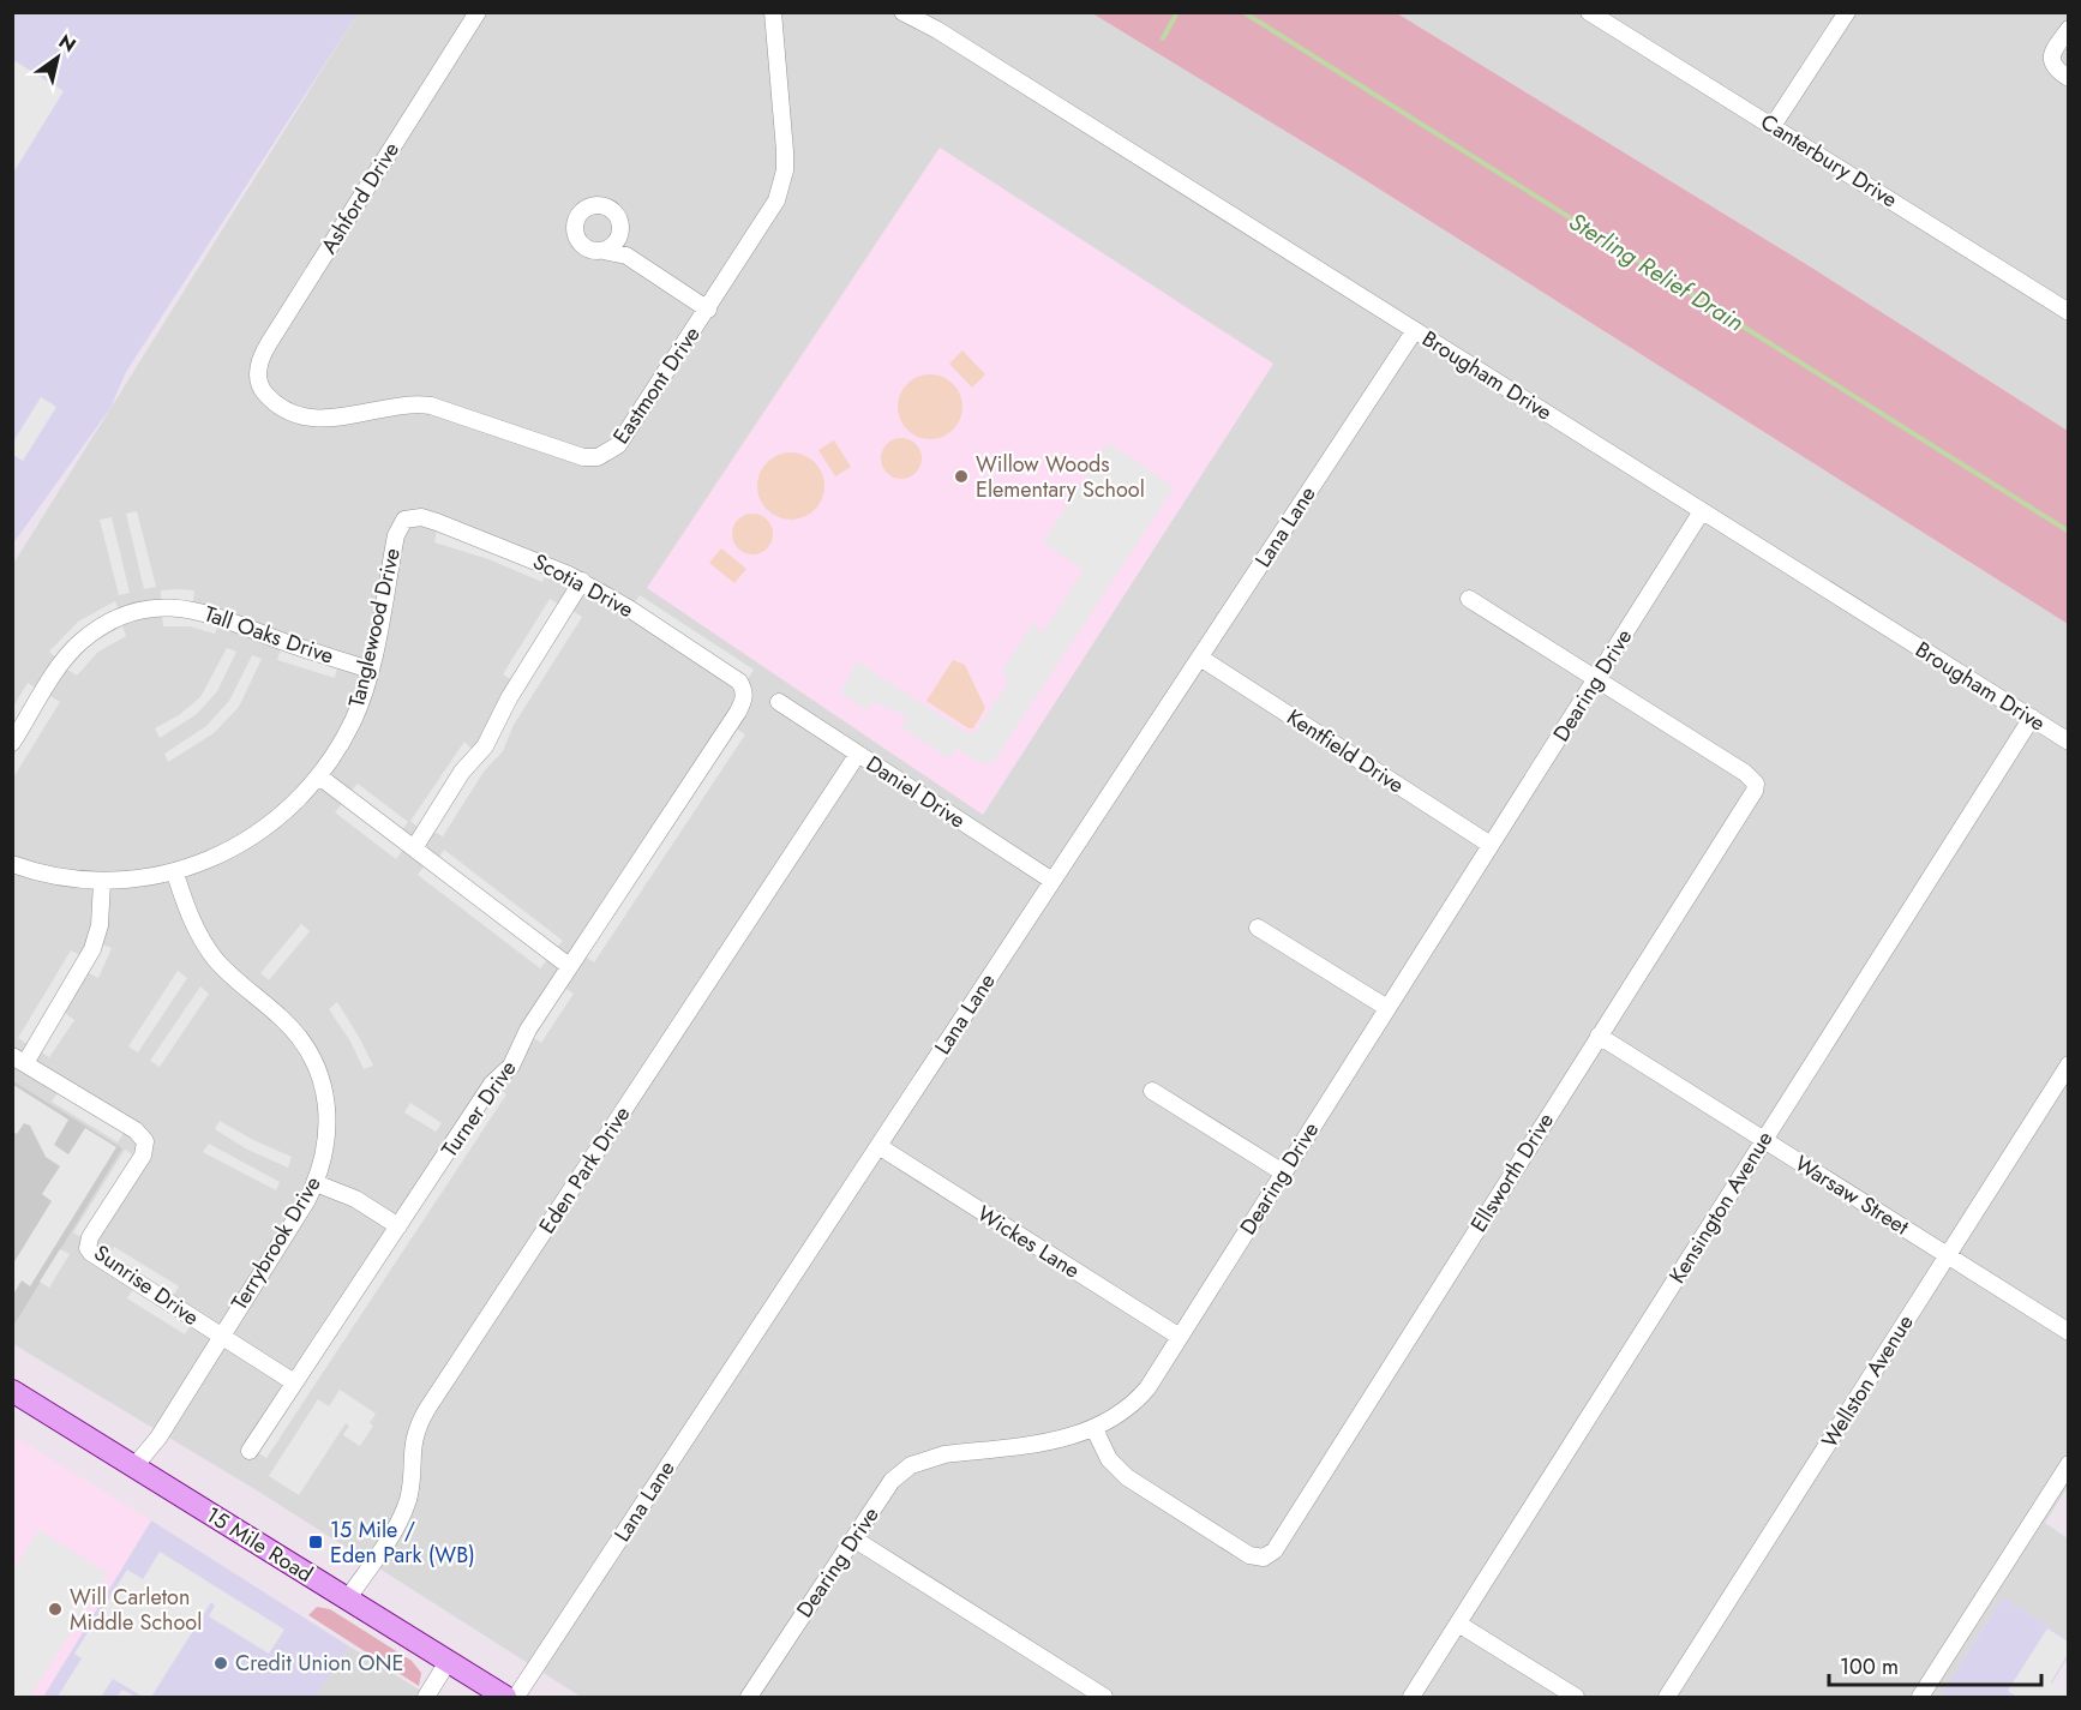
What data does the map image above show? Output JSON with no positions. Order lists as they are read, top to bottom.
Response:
{
  "streets": {
    "main road": ["15 Mile Road"],
    "street": [
      "Canterbury Drive",
      "Ashford Drive",
      "Brougham Drive",
      "Eastmont Drive",
      "Lana Lane",
      "Scotia Drive",
      "Tanglewood Drive",
      "Tall Oaks Drive",
      "Dearing Drive",
      "Kentfield Drive",
      "Daniel Drive",
      "Turner Drive",
      "Eden Park Drive",
      "Ellsworth Drive",
      "Warsaw Street",
      "Kensington Avenue",
      "Wickes Lane",
      "Terrybrook Drive",
      "Sunrise Drive",
      "Wellston Avenue"
    ]
  },
  "crossings": [
    ["Ashford Drive", "Eastmont Drive"],
    ["Brougham Drive", "Lana Lane"],
    ["Brougham Drive", "Dearing Drive"],
    ["Brougham Drive", "Kensington Avenue"],
    ["Lana Lane", "Kentfield Drive"],
    ["Lana Lane", "Daniel Drive"],
    ["Lana Lane", "Wickes Lane"],
    ["Scotia Drive", "Tanglewood Drive"],
    ["Scotia Drive", "Turner Drive"],
    ["Tanglewood Drive", "Tall Oaks Drive"],
    ["Tanglewood Drive", "Terrybrook Drive"],
    ["Dearing Drive", "Kentfield Drive"],
    ["Dearing Drive", "Ellsworth Drive"],
    ["Dearing Drive", "Wickes Lane"],
    ["Daniel Drive", "Eden Park Drive"],
    ["Turner Drive", "Sunrise Drive"],
    ["Eden Park Drive", "15 Mile Road"],
    ["Ellsworth Drive", "Warsaw Street"],
    ["Warsaw Street", "Kensington Avenue"],
    ["Warsaw Street", "Wellston Avenue"],
    ["Terrybrook Drive", "Sunrise Drive"],
    ["Terrybrook Drive", "15 Mile Road"]
  ],
  "water": ["Sterling Relief Drain"],
  "places": {
    "other": ["Willow Woods Elementary School", "Will Carleton Middle School", "Credit Union ONE"],
    "transit": ["15 Mile / Eden Park (WB)"]
  },
  "scale_bar": "100 m",
  "north": "top right"
}
